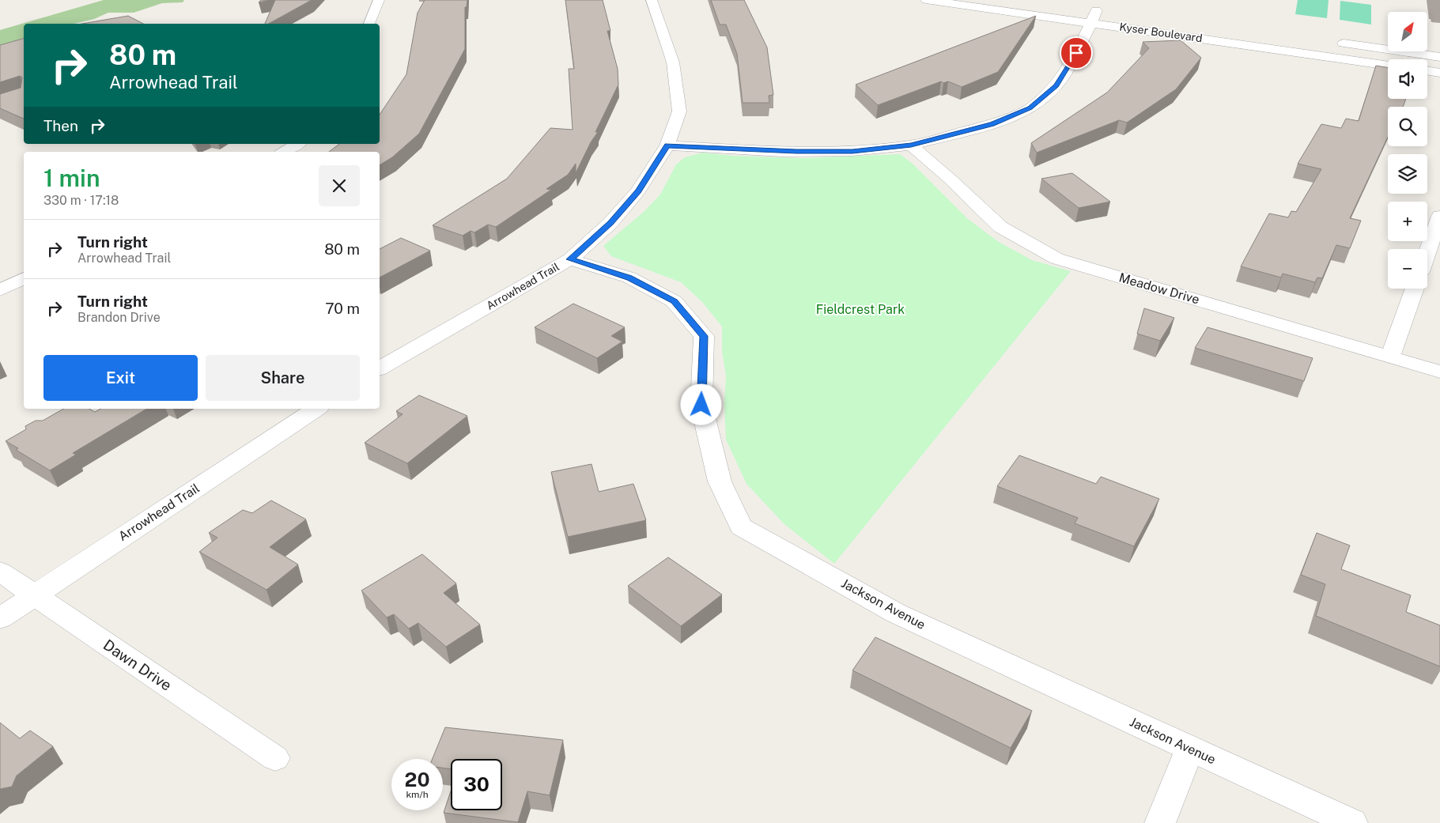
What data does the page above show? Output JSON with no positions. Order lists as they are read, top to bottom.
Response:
{
  "streets": {
    "street": [
      "Kyser Boulevard",
      "Arrowhead Trail",
      "Meadow Drive",
      "Jackson Avenue",
      "Dawn Drive"
    ]
  },
  "crossings": [
    ["Arrowhead Trail", "Jackson Avenue"],
    ["Arrowhead Trail", "Dawn Drive"]
  ],
  "parks": ["Fieldcrest Park"],
  "north": "top right",
  "page": {
    "map_buttons": ["+", "−"],
    "turn": ["80 m", "Arrowhead Trail"],
    "then": "Then",
    "heading": ["1 min", "330 m · 17:18"],
    "list": [
      {
        "name": "Turn right",
        "note": "Arrowhead Trail",
        "value": "80 m"
      },
      {
        "name": "Turn right",
        "note": "Brandon Drive",
        "value": "70 m"
      }
    ],
    "buttons": ["Exit", "Share"],
    "speed": "20 km/h",
    "limit": "30"
  }
}
